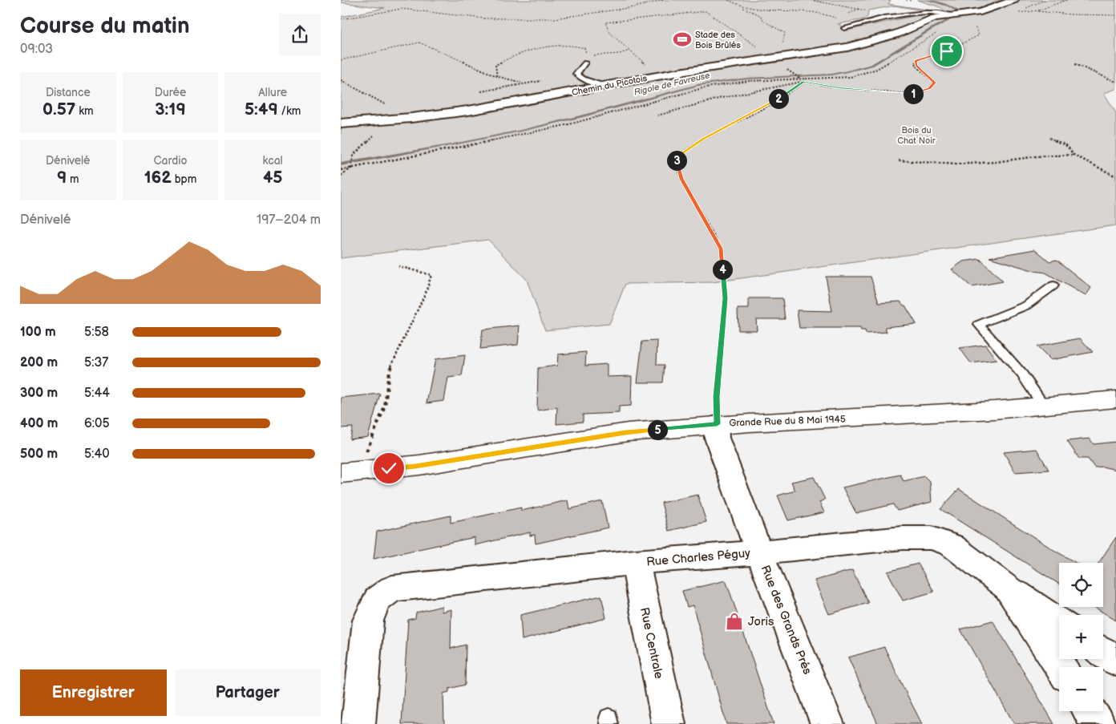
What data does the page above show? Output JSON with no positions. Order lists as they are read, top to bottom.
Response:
{
  "streets": {
    "main road": ["Grande Rue du 8 Mai 1945"],
    "street": [
      "Chemin du Picotois",
      "Rue Charles Péguy",
      "Rue des Grands Prés",
      "Rue Centrale"
    ]
  },
  "crossings": [
    ["Grande Rue du 8 Mai 1945", "Rue des Grands Prés"],
    ["Rue Charles Péguy", "Rue des Grands Prés"],
    ["Rue Charles Péguy", "Rue Centrale"]
  ],
  "water": ["Rigole de Favreuse"],
  "parks": ["Bois du Chat Noir"],
  "places": {
    "sports": ["Stade des Bois Brûlés"],
    "shop": ["Joris"]
  },
  "page": {
    "heading": ["Course du matin", "09:03"],
    "stats": [
      ["Distance", "0.57 km"],
      ["Durée", "3:19"],
      ["Allure", "5:49 /km"],
      ["Dénivelé", "9 m"],
      ["Cardio", "162 bpm"],
      ["kcal", "45"]
    ],
    "pins": [
      "1",
      "2",
      "3",
      "4",
      "5"
    ],
    "chart": ["Dénivelé", "197–204 m"],
    "list": [
      {
        "name": "100 m",
        "note": "5:58"
      },
      {
        "name": "200 m",
        "note": "5:37"
      },
      {
        "name": "300 m",
        "note": "5:44"
      },
      {
        "name": "400 m",
        "note": "6:05"
      },
      {
        "name": "500 m",
        "note": "5:40"
      }
    ],
    "map_buttons": ["+", "−"],
    "buttons": ["Enregistrer", "Partager"]
  }
}
